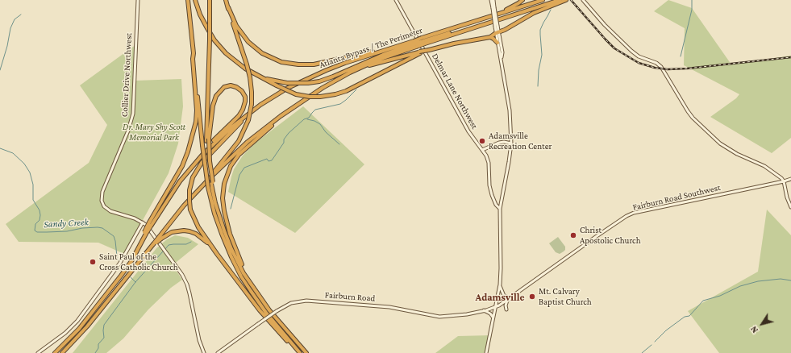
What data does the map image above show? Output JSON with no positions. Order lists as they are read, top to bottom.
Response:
{
  "streets": {
    "highway": ["Atlanta Bypass / The Perimeter"],
    "street": [
      "Collier Drive Northwest",
      "Delmar Lane Northwest",
      "Fairburn Road Southwest",
      "Fairburn Road"
    ]
  },
  "crossings": [
    ["Fairburn Road Southwest", "Fairburn Road"]
  ],
  "districts": ["Adamsville"],
  "water": ["Sandy Creek"],
  "parks": ["Dr. Mary Shy Scott Memorial Park"],
  "places": [
    "Adamsville Recreation Center",
    "Christ Apostolic Church",
    "Saint Paul of the Cross Catholic Church",
    "Mt. Calvary Baptist Church"
  ],
  "north": "bottom left"
}
